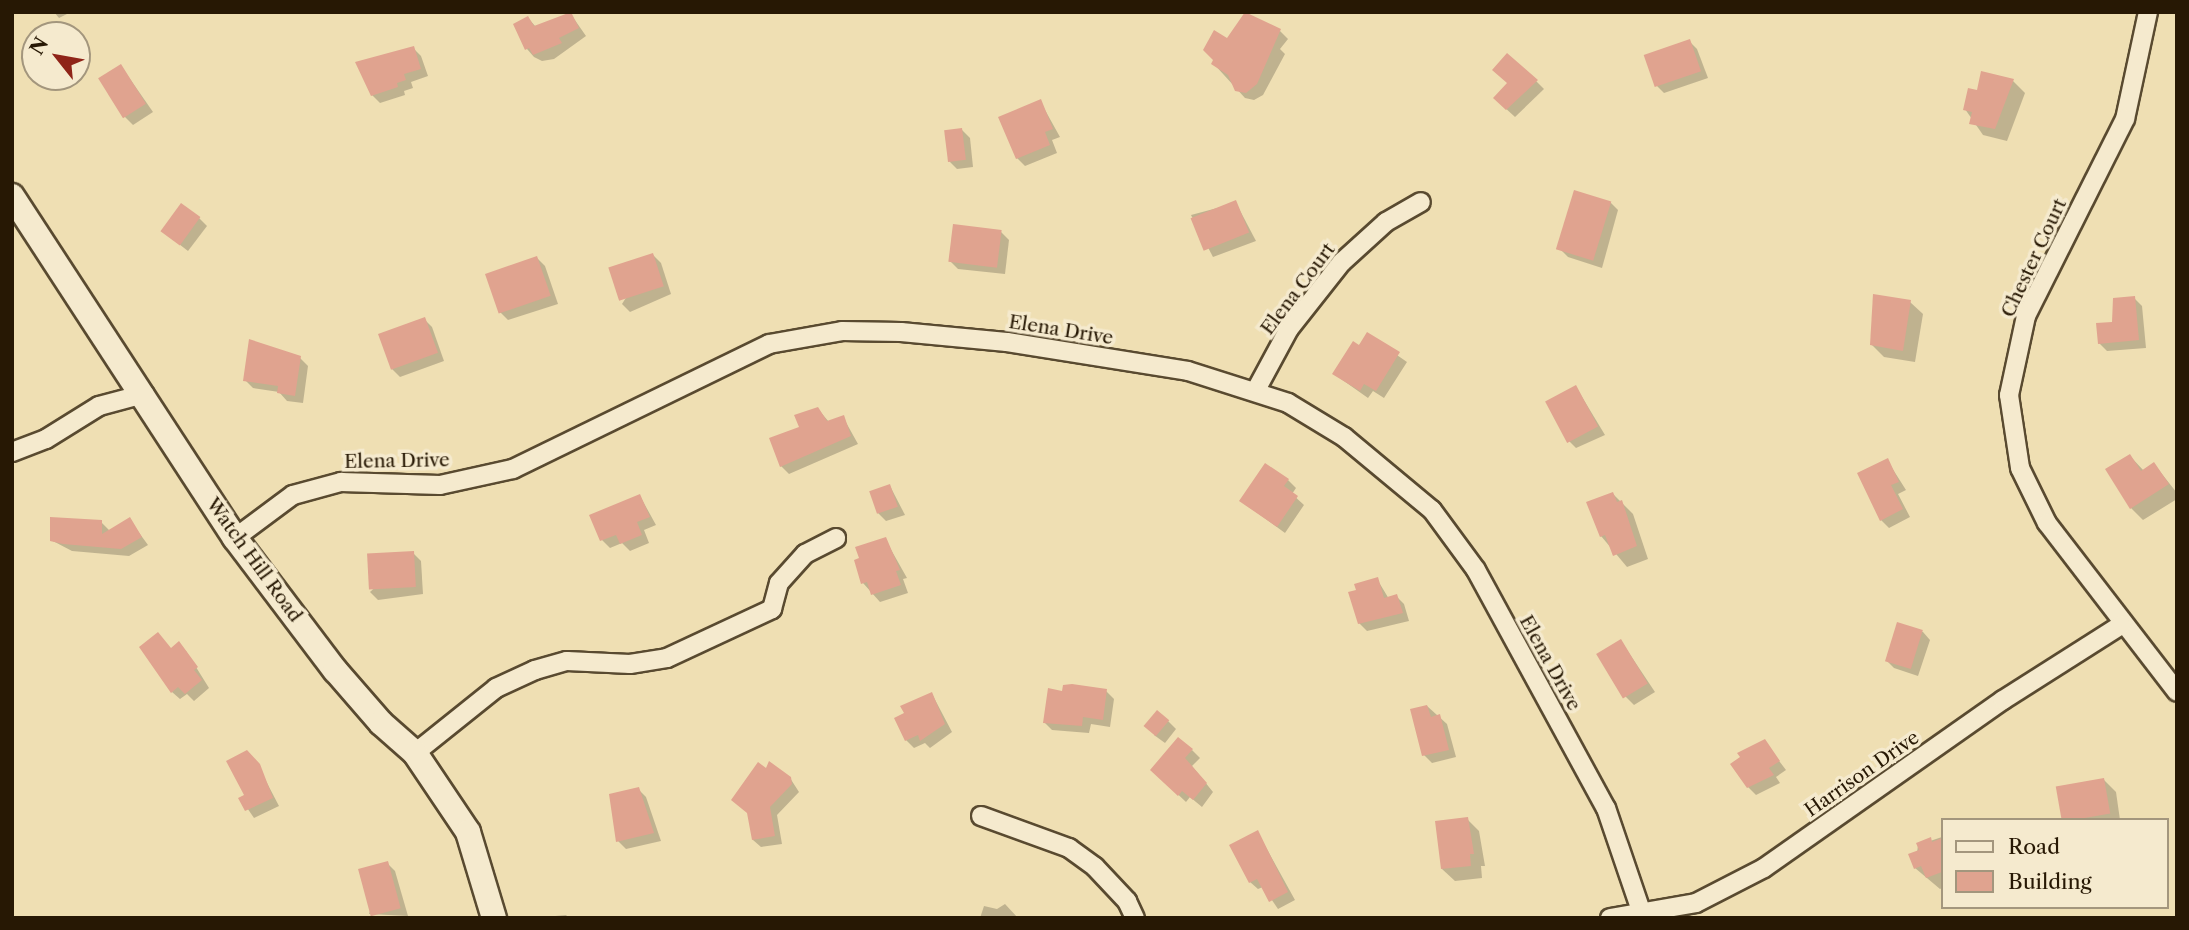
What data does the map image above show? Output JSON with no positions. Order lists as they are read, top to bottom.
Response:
{
  "streets": {
    "street": [
      "Chester Court",
      "Elena Court",
      "Elena Drive",
      "Watch Hill Road",
      "Harrison Drive"
    ]
  },
  "crossings": [
    ["Chester Court", "Harrison Drive"],
    ["Elena Court", "Elena Drive"],
    ["Elena Drive", "Watch Hill Road"],
    ["Elena Drive", "Harrison Drive"]
  ],
  "legend": ["Road", "Building"],
  "north": "top left"
}
